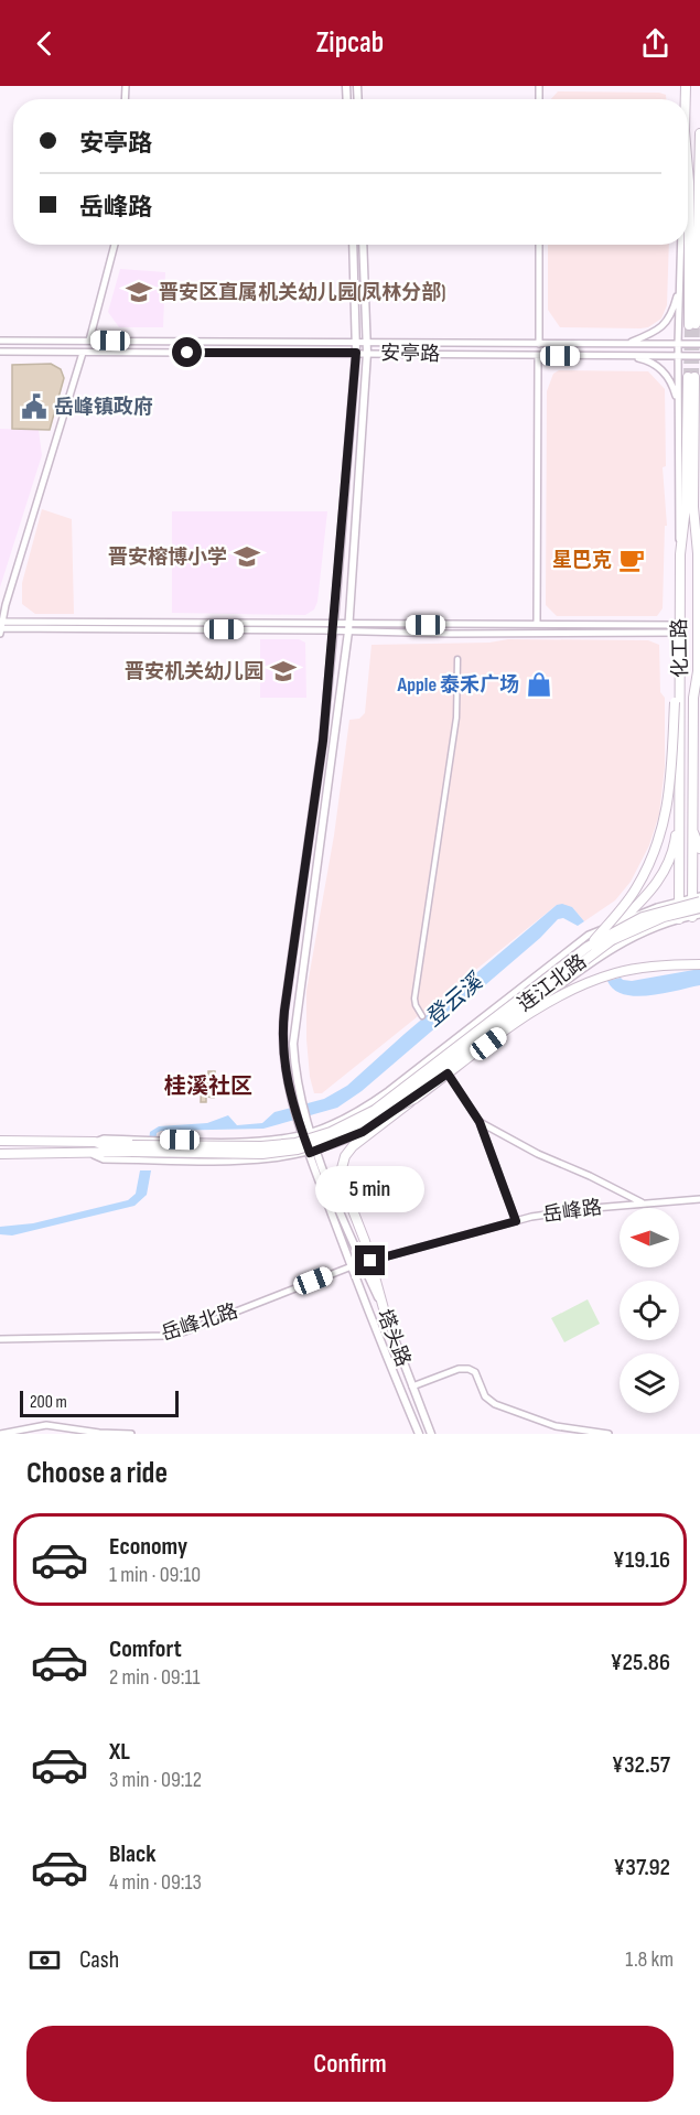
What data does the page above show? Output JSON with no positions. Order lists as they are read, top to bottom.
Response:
{
  "streets": {
    "highway": ["化工路", "连江北路"],
    "main road": [
      "安亭路",
      "岳峰路",
      "岳峰北路",
      "塔头路"
    ]
  },
  "crossings": [
    ["安亭路", "塔头路"],
    ["化工路", "连江北路"],
    ["岳峰北路", "塔头路"]
  ],
  "districts": ["桂溪社区"],
  "water": ["登云溪"],
  "places": {
    "school or university": ["晋安区直属机关幼儿园(凤林分部)", "晋安榕博小学", "晋安机关幼儿园"],
    "public building": ["岳峰镇政府"],
    "cafe": ["星巴克"],
    "shop": ["Apple 泰禾广场"]
  },
  "scale_bar": "200 m",
  "north": "left",
  "page": {
    "header": "Zipcab",
    "banner": ["安亭路", "岳峰路"],
    "bubble": "5 min",
    "scale": "200 m",
    "heading": "Choose a ride",
    "list": [
      {
        "name": "Economy",
        "note": "1 min · 09:10",
        "value": "¥19.16"
      },
      {
        "name": "Comfort",
        "note": "2 min · 09:11",
        "value": "¥25.86"
      },
      {
        "name": "XL",
        "note": "3 min · 09:12",
        "value": "¥32.57"
      },
      {
        "name": "Black",
        "note": "4 min · 09:13",
        "value": "¥37.92"
      }
    ],
    "pay": ["Cash", "1.8 km"],
    "buttons": "Confirm"
  }
}
